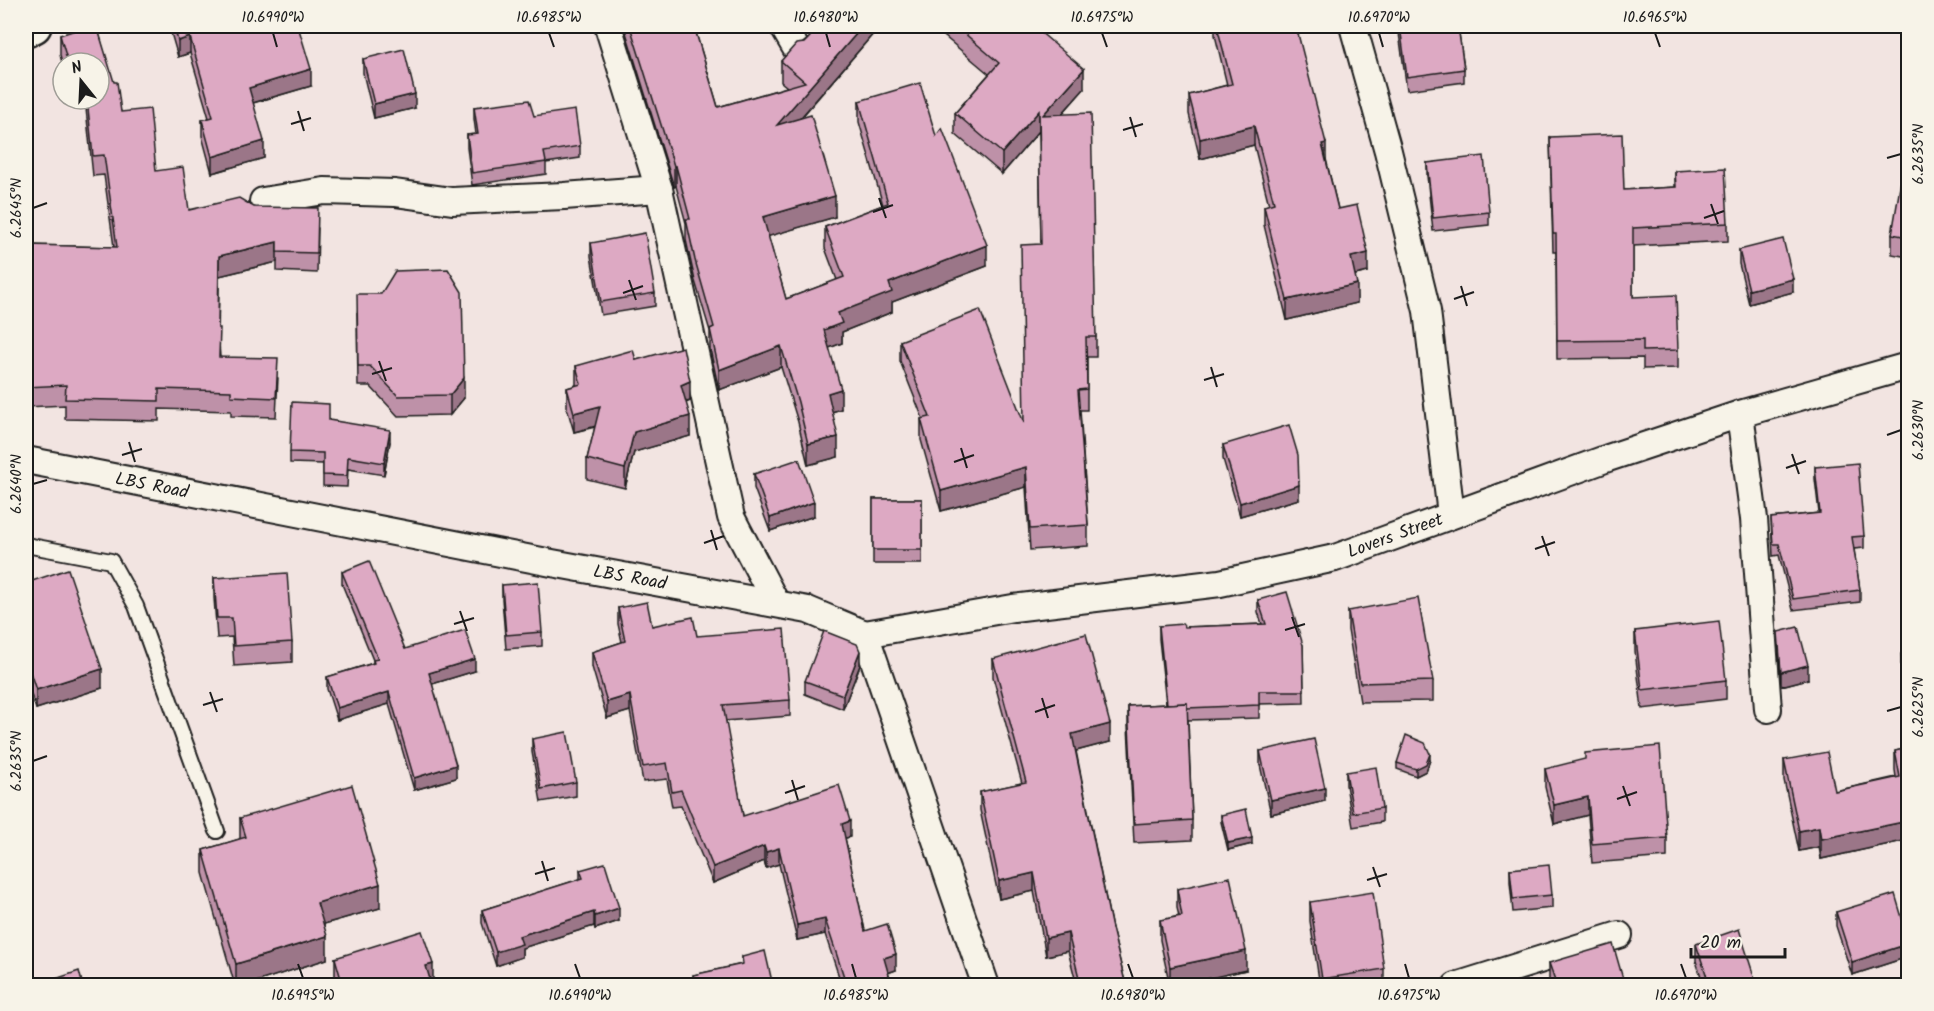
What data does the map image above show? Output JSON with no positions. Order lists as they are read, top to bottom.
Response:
{
  "streets": {
    "street": ["LBS Road", "Lovers Street"]
  },
  "crossings": [
    ["LBS Road", "Lovers Street"]
  ],
  "scale_bar": "20 m",
  "north": "top",
  "coordinates": [
    "10.6990°W",
    "10.6985°W",
    "10.6980°W",
    "10.6975°W",
    "10.6970°W",
    "10.6965°W",
    "6.2635°N",
    "6.2645°N",
    "6.2630°N",
    "6.2640°N",
    "6.2625°N",
    "10.6995°W"
  ]
}
